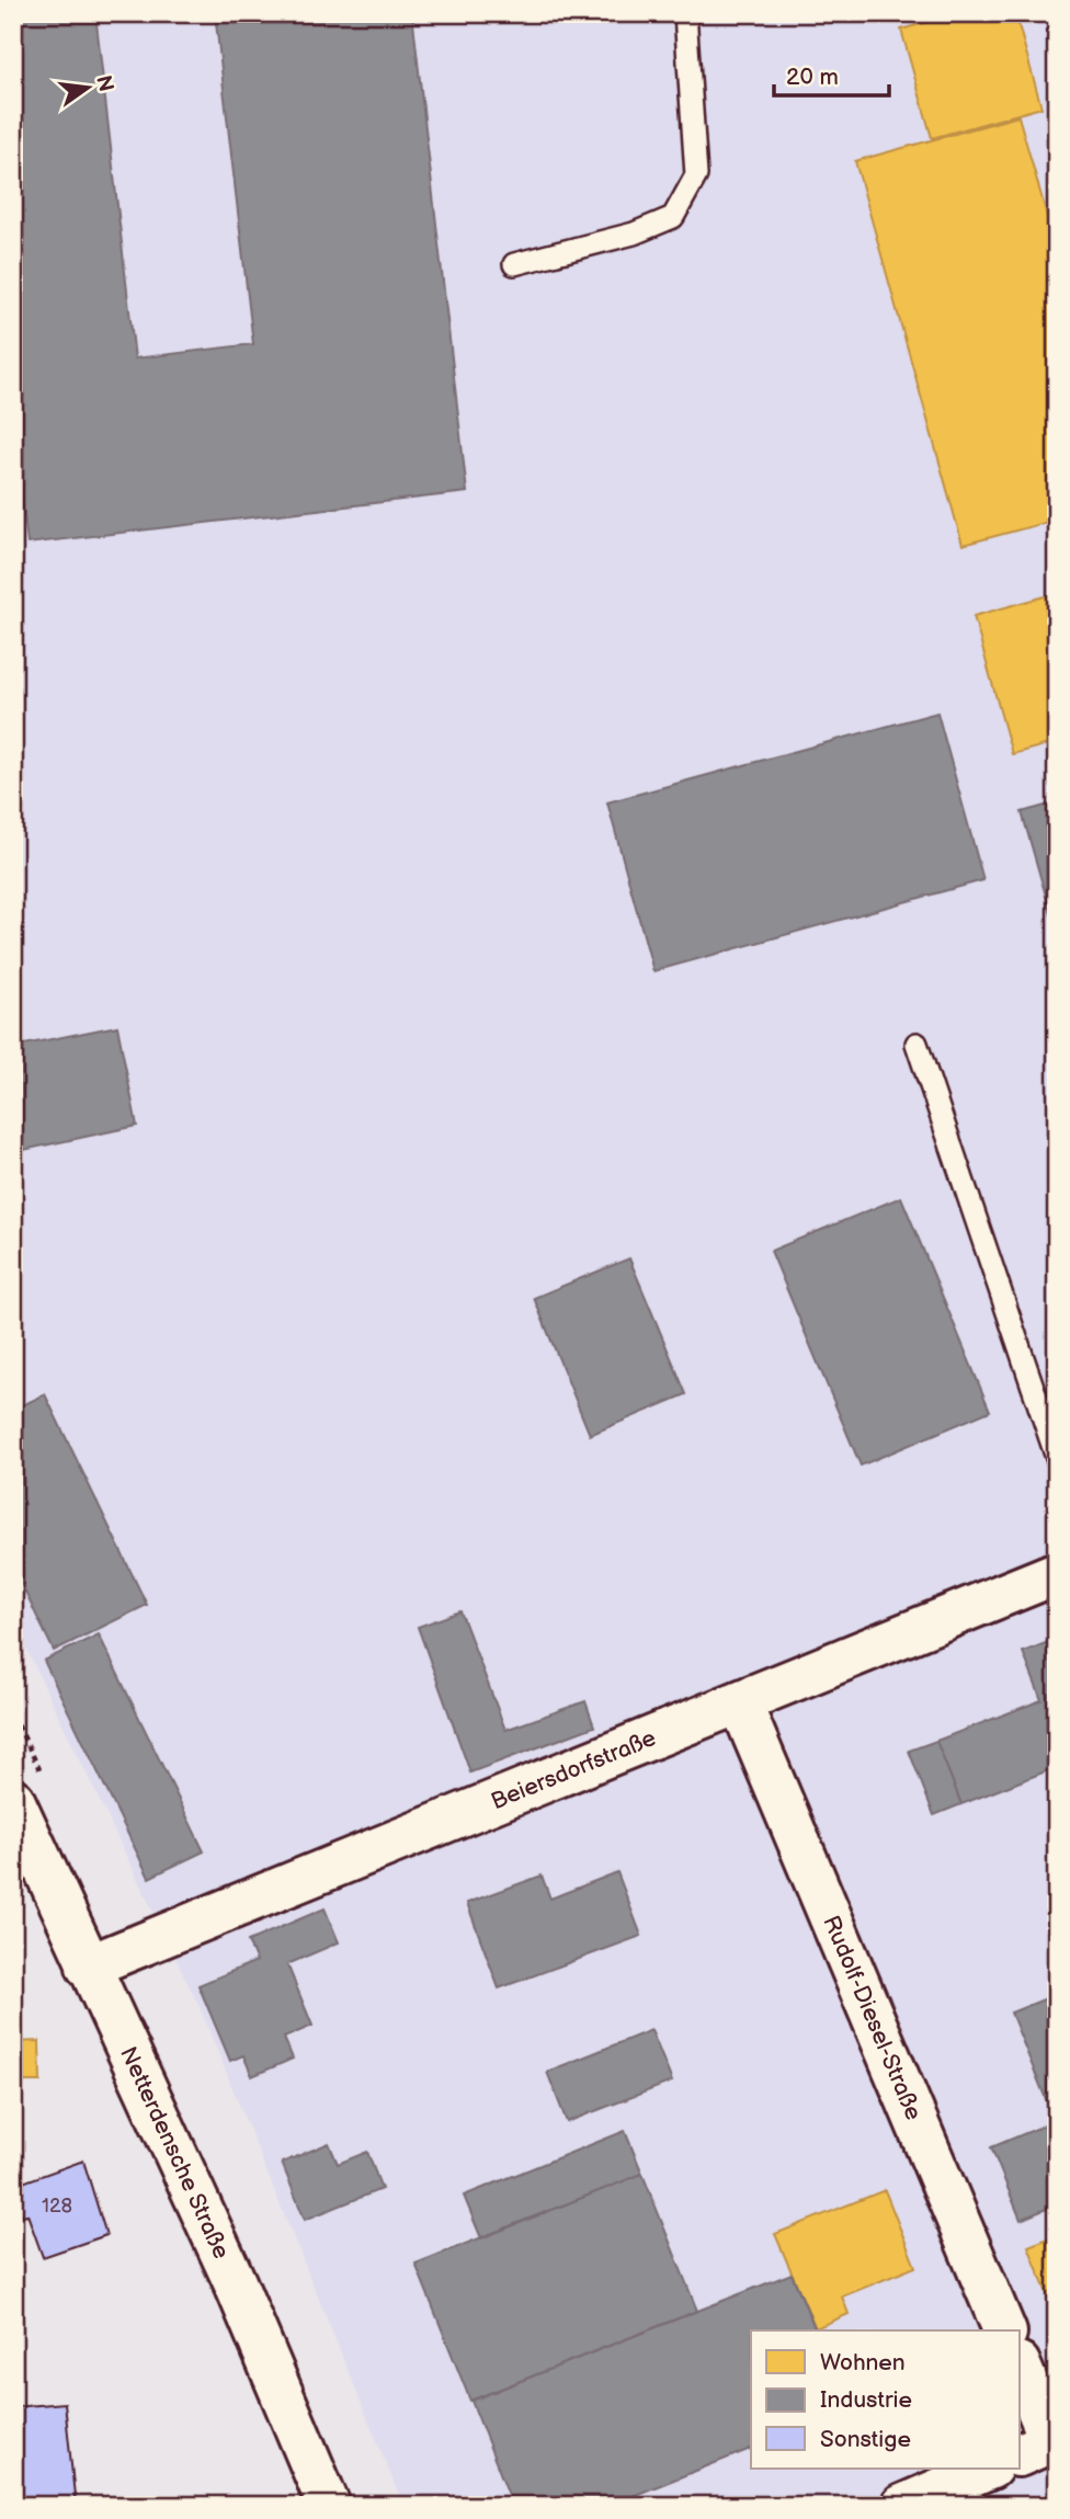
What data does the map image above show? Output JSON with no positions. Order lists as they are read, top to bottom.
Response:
{
  "streets": {
    "street": ["Beiersdorfstraße", "Rudolf-Diesel-Straße", "Netterdensche Straße"]
  },
  "crossings": [
    ["Beiersdorfstraße", "Rudolf-Diesel-Straße"],
    ["Beiersdorfstraße", "Netterdensche Straße"]
  ],
  "house_numbers": ["128"],
  "legend": ["Wohnen", "Industrie", "Sonstige"],
  "scale_bar": "20 m",
  "north": "right"
}
